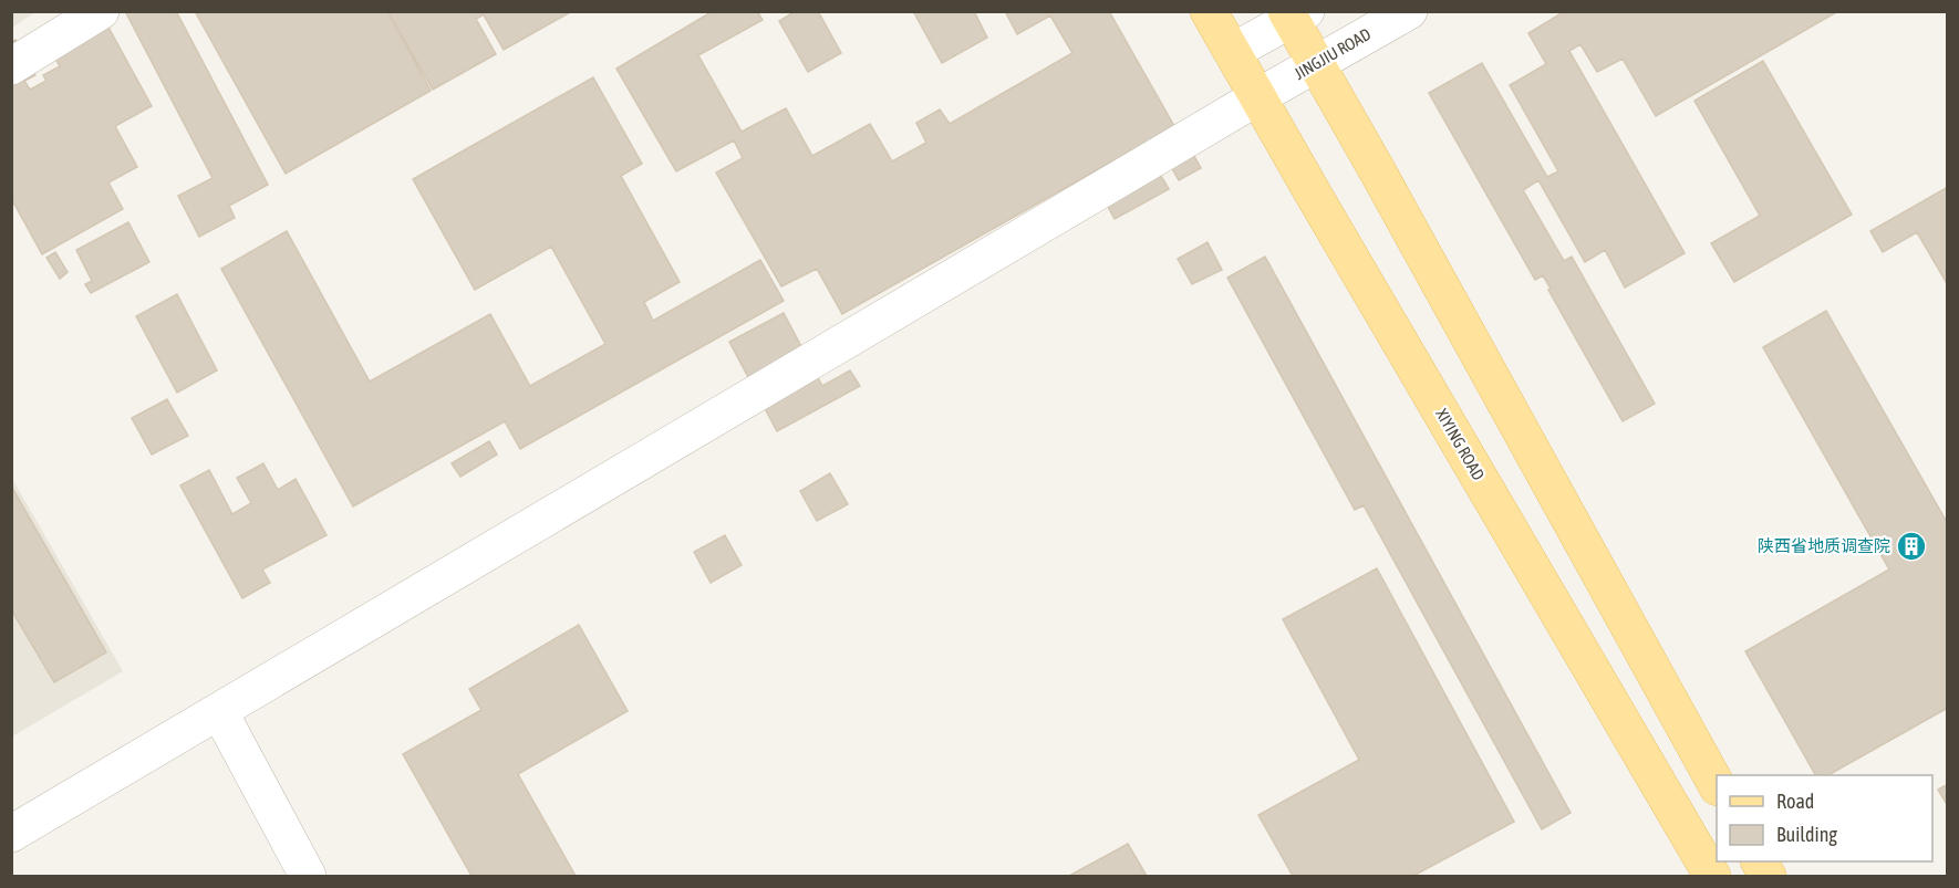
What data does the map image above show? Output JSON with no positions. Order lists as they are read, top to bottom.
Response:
{
  "streets": {
    "main road": ["XIYING ROAD"],
    "street": ["JINGJIU ROAD"]
  },
  "crossings": [
    ["JINGJIU ROAD", "XIYING ROAD"]
  ],
  "places": {
    "building": ["陕西省地质调查院"]
  },
  "legend": ["Road", "Building"]
}
